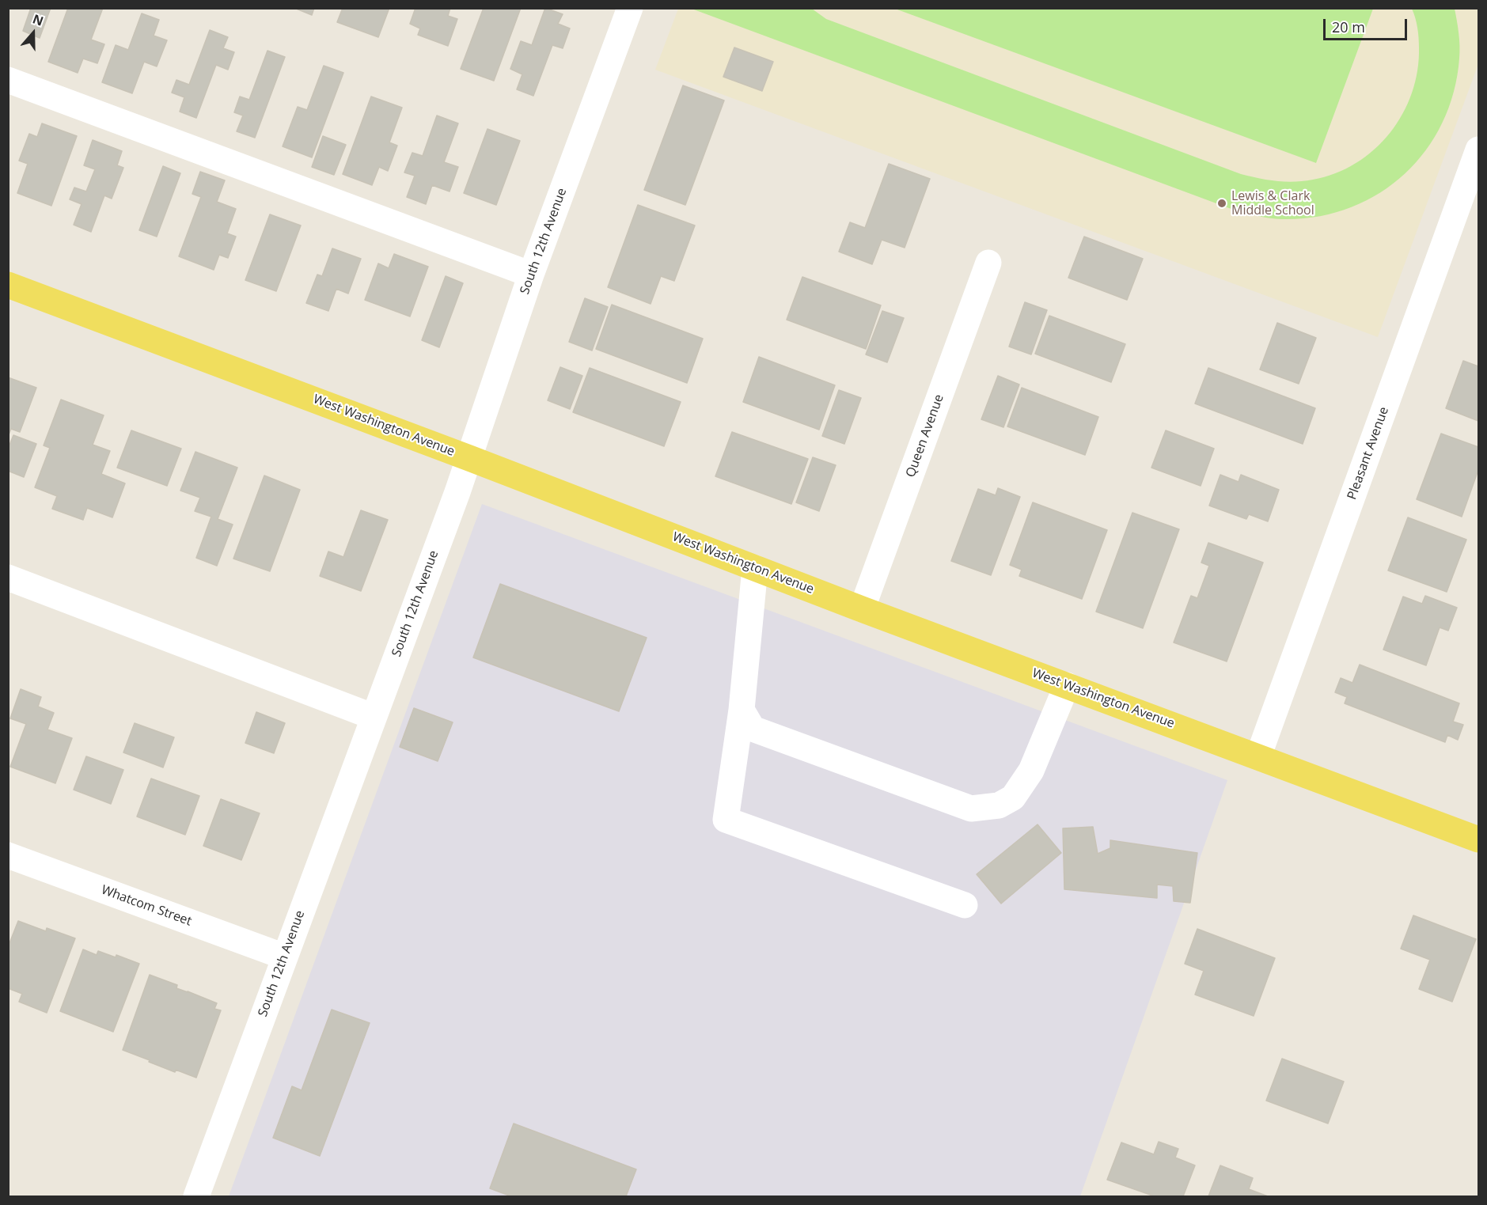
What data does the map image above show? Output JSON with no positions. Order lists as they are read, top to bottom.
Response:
{
  "streets": {
    "main road": ["West Washington Avenue"],
    "street": [
      "South 12th Avenue",
      "Queen Avenue",
      "Pleasant Avenue",
      "Whatcom Street"
    ]
  },
  "crossings": [
    ["South 12th Avenue", "West Washington Avenue"],
    ["South 12th Avenue", "Whatcom Street"],
    ["West Washington Avenue", "Queen Avenue"],
    ["West Washington Avenue", "Pleasant Avenue"]
  ],
  "places": ["Lewis & Clark Middle School"],
  "scale_bar": "20 m",
  "north": "top"
}
